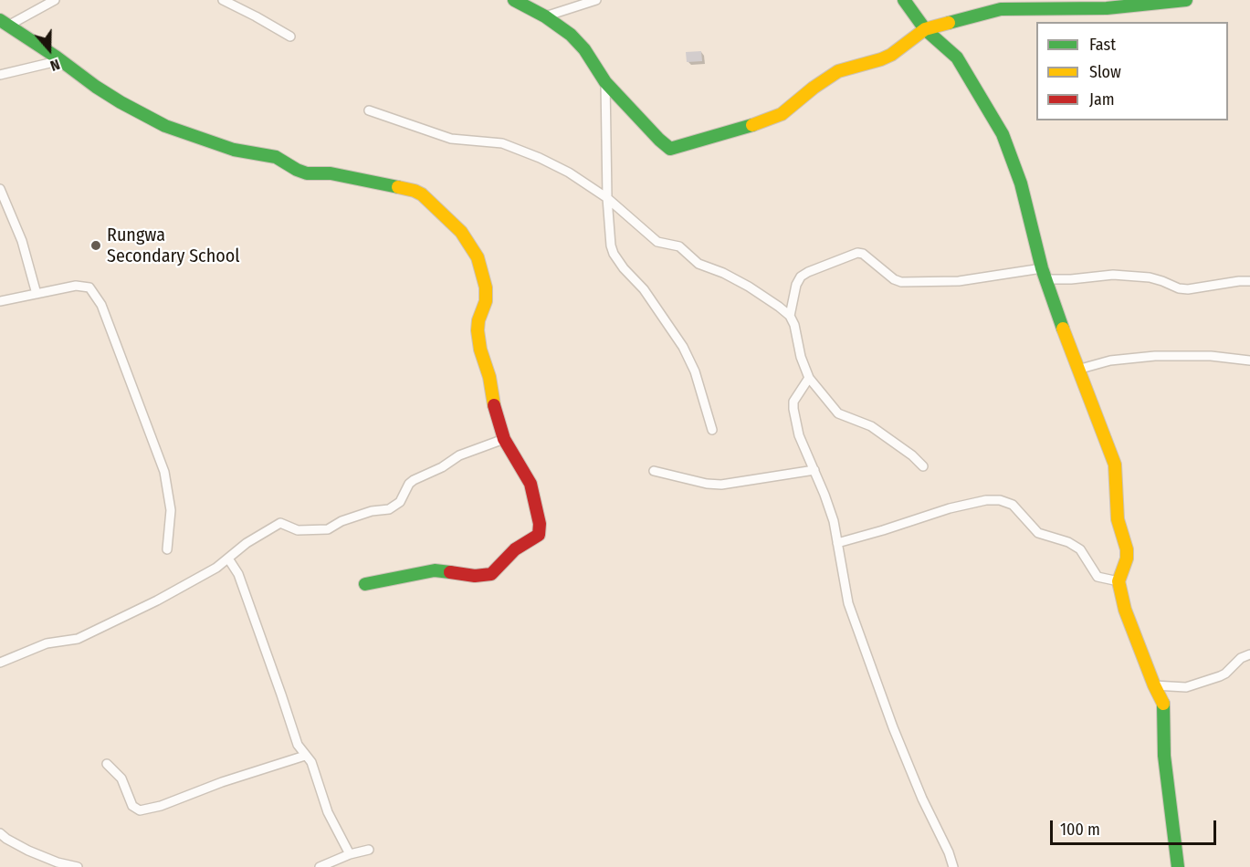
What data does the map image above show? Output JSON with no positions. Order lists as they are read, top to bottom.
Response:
{
  "places": ["Rungwa Secondary School"],
  "legend": ["Fast", "Slow", "Jam"],
  "scale_bar": "100 m",
  "north": "bottom"
}
